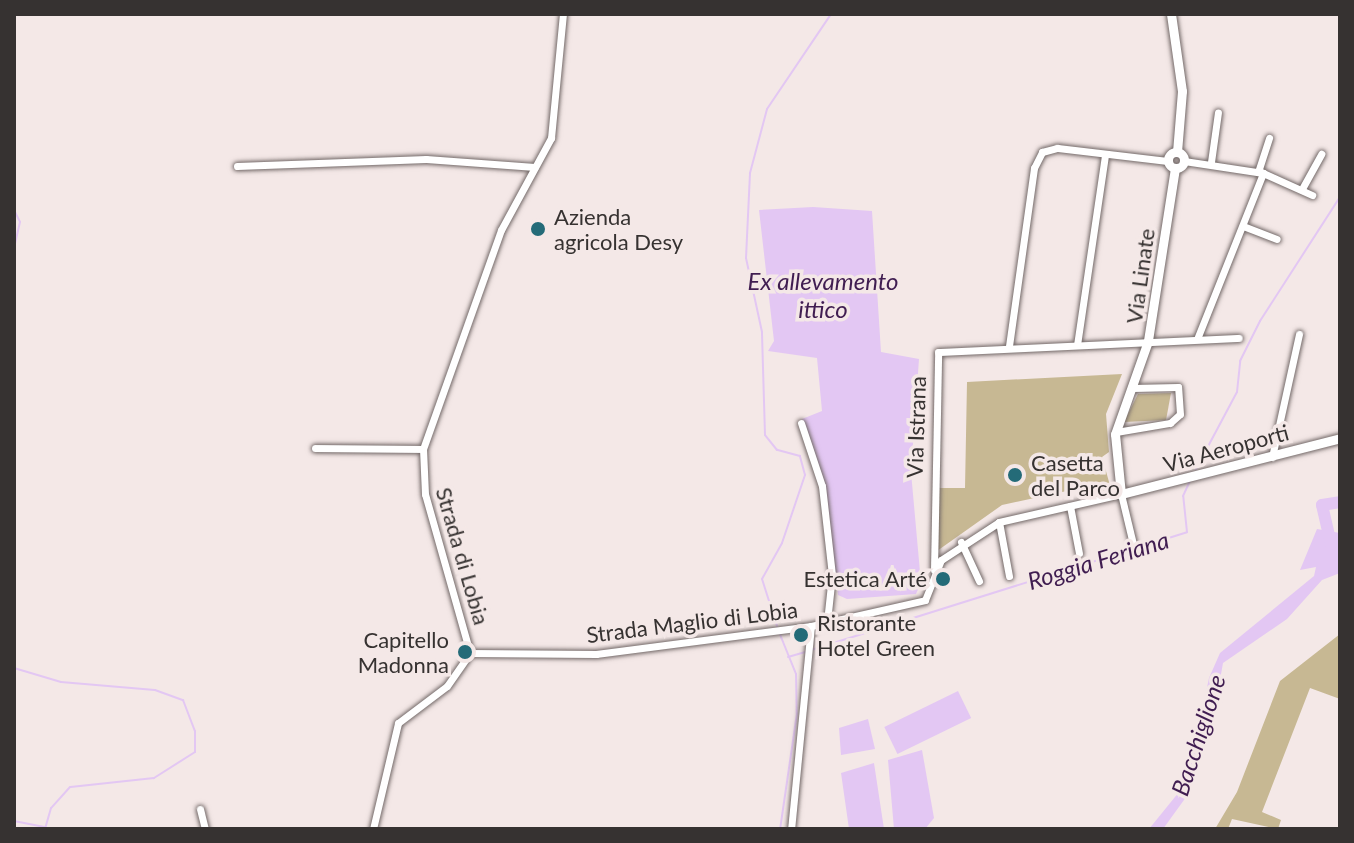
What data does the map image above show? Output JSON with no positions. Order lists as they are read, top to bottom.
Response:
{
  "streets": {
    "street": [
      "Via Linate",
      "Via Istrana",
      "Via Aeroporti",
      "Strada di Lobia",
      "Strada Maglio di Lobia"
    ]
  },
  "crossings": [
    ["Via Linate", "Via Istrana"],
    ["Via Linate", "Via Aeroporti"],
    ["Via Istrana", "Via Aeroporti"],
    ["Via Aeroporti", "Strada Maglio di Lobia"],
    ["Strada di Lobia", "Strada Maglio di Lobia"]
  ],
  "water": ["Ex allevamento ittico", "Roggia Feriana", "Bacchiglione"],
  "places": [
    "Azienda agricola Desy",
    "Casetta del Parco",
    "Estetica Arté",
    "Ristorante Hotel Green",
    "Capitello Madonna"
  ]
}
